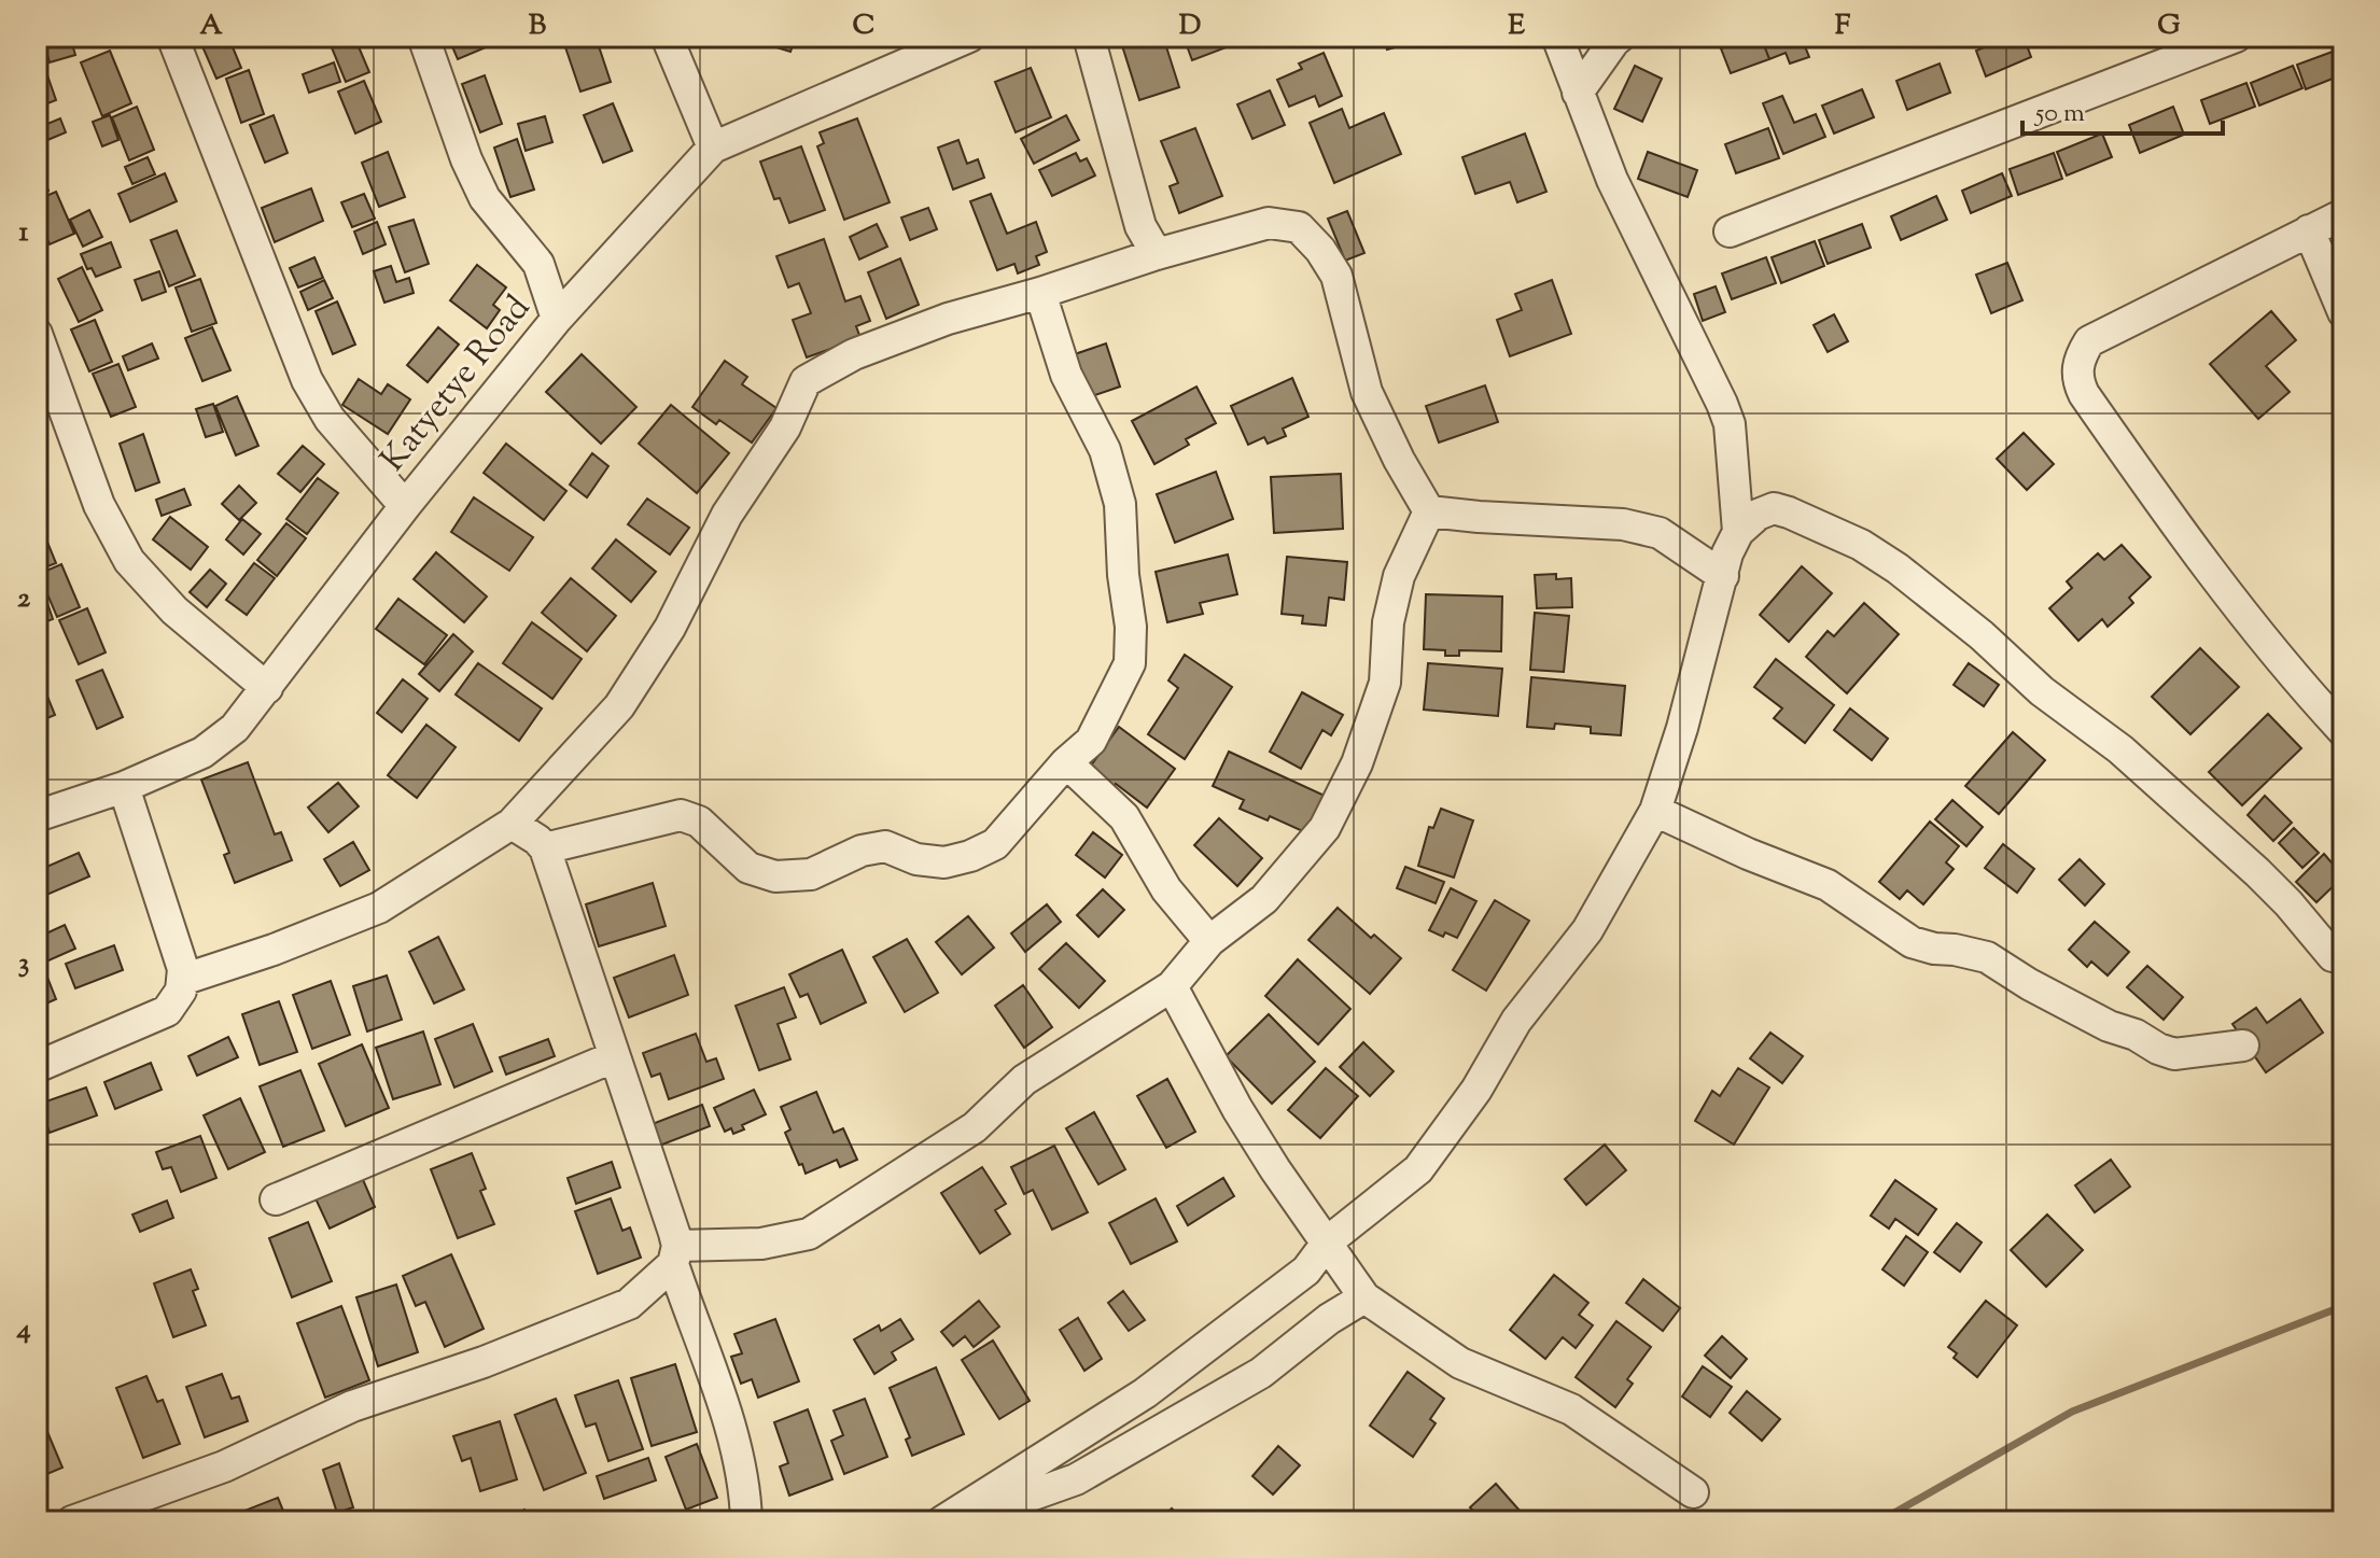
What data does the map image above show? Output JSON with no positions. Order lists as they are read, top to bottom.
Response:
{
  "streets": {
    "street": ["Katyetye Road"]
  },
  "scale_bar": "50 m",
  "grid": {
    "columns": [
      "A",
      "B",
      "C",
      "D",
      "E",
      "F",
      "G"
    ],
    "rows": [
      "1",
      "2",
      "3",
      "4"
    ]
  }
}
